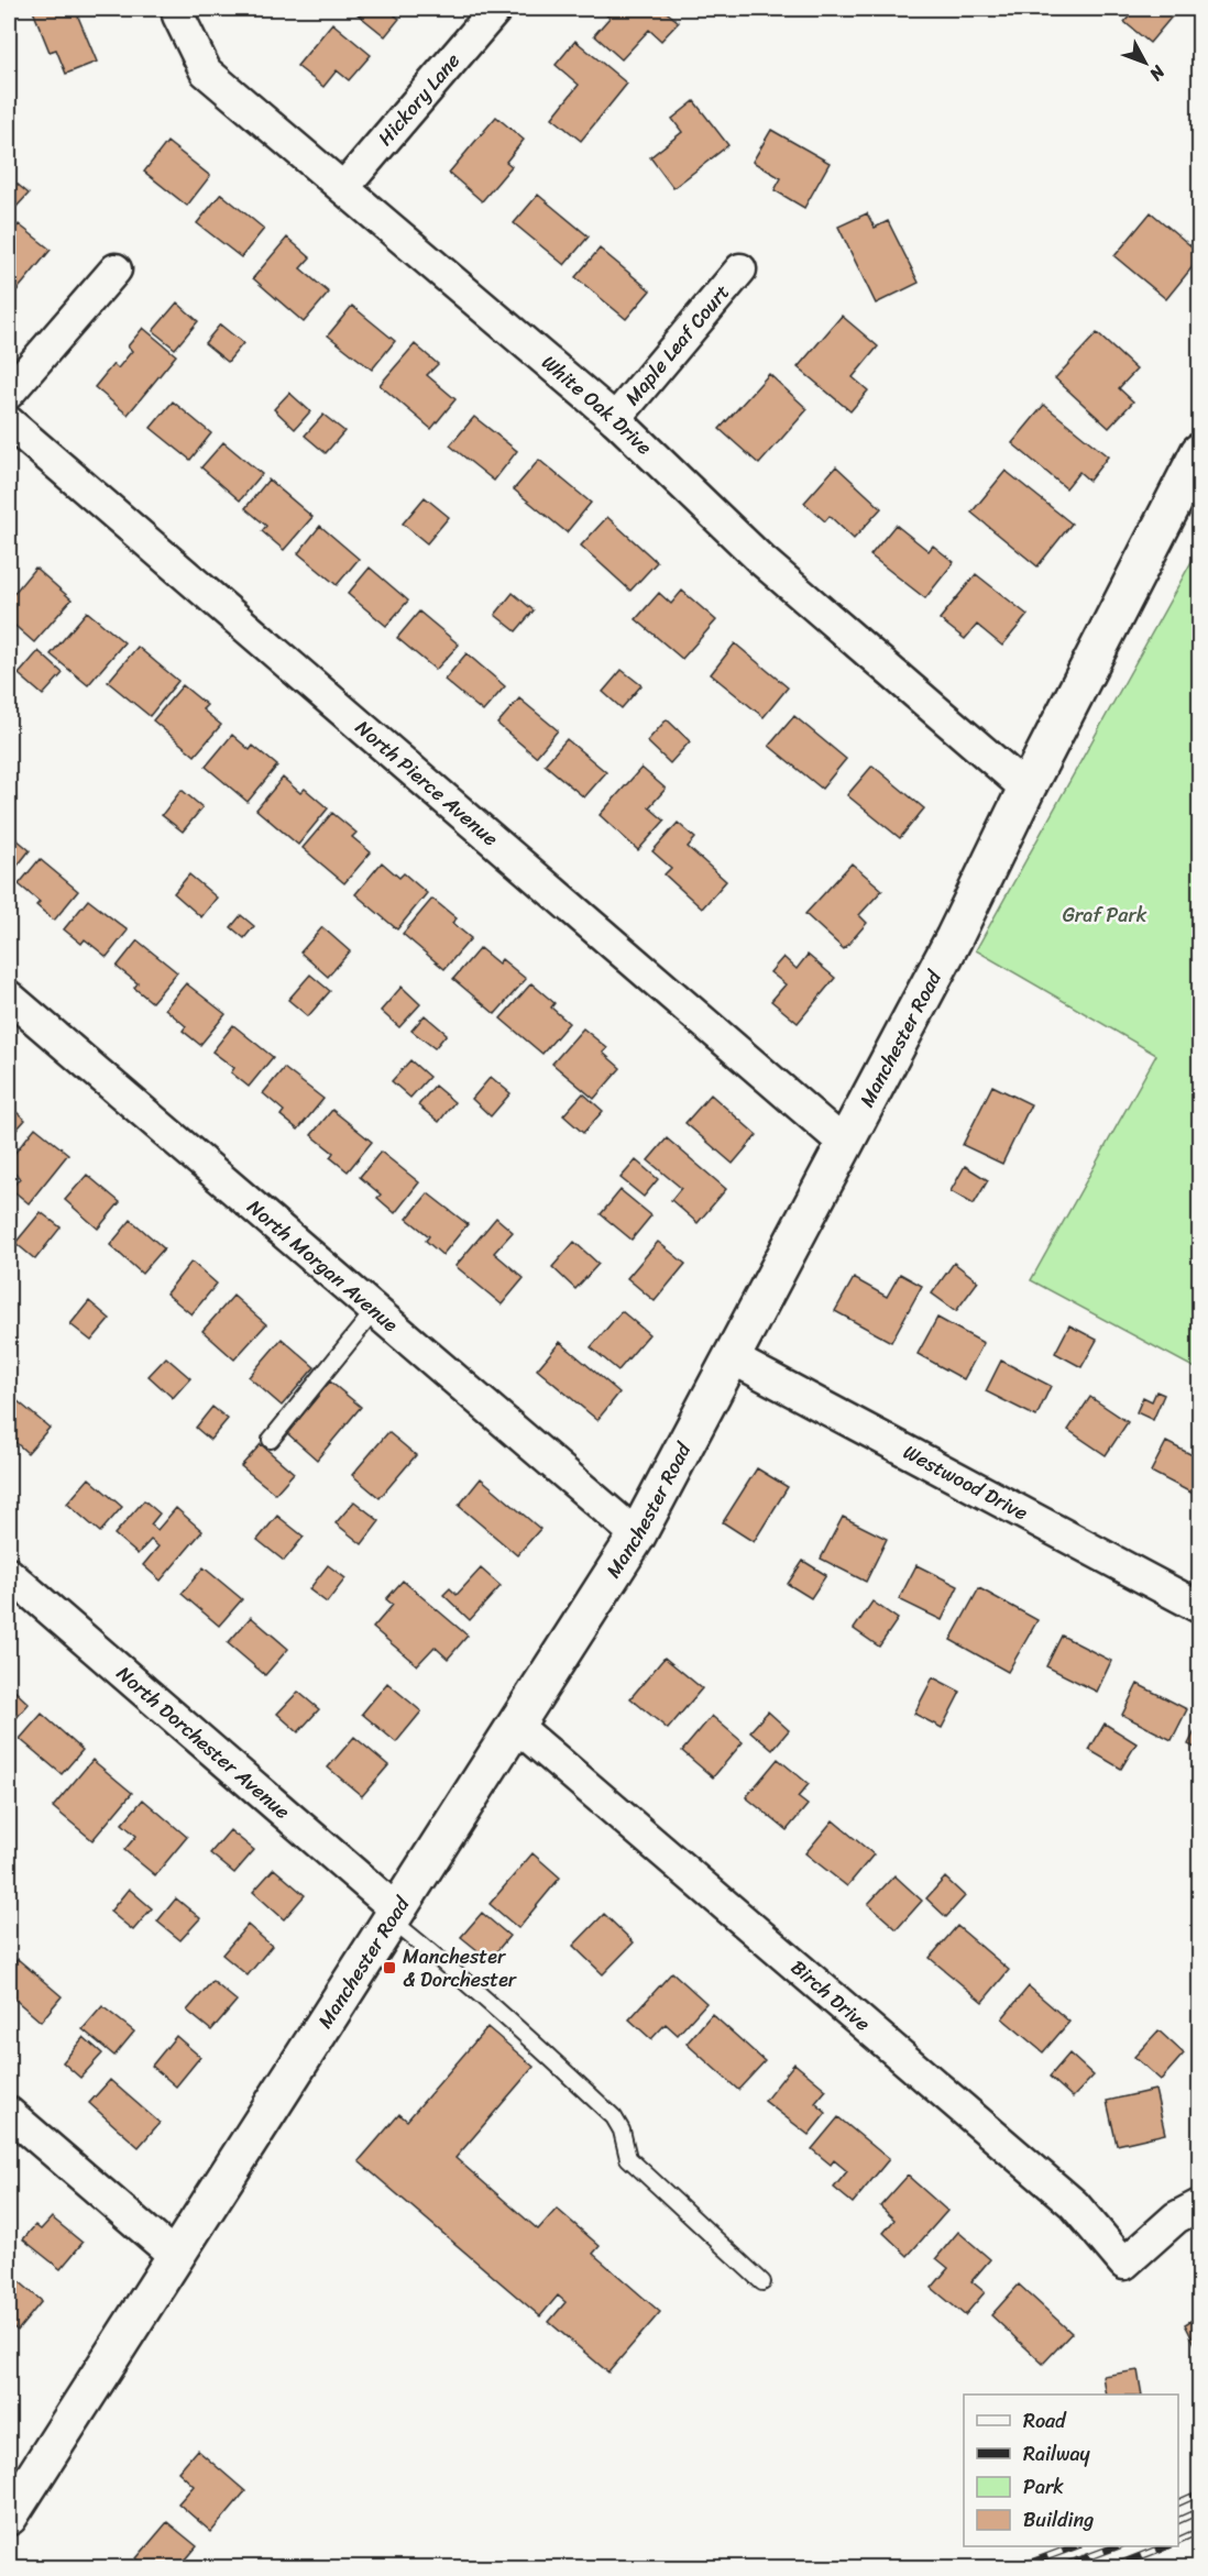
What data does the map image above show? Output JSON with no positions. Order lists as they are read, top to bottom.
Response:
{
  "streets": {
    "street": [
      "Hickory Lane",
      "Maple Leaf Court",
      "White Oak Drive",
      "North Pierce Avenue",
      "Manchester Road",
      "North Morgan Avenue",
      "Westwood Drive",
      "North Dorchester Avenue",
      "Birch Drive"
    ]
  },
  "crossings": [
    ["Hickory Lane", "White Oak Drive"],
    ["Maple Leaf Court", "White Oak Drive"],
    ["White Oak Drive", "Manchester Road"],
    ["North Pierce Avenue", "Manchester Road"],
    ["Manchester Road", "North Morgan Avenue"],
    ["Manchester Road", "Westwood Drive"],
    ["Manchester Road", "North Dorchester Avenue"],
    ["Manchester Road", "Birch Drive"]
  ],
  "parks": ["Graf Park"],
  "places": {
    "transit": ["Manchester & Dorchester"]
  },
  "legend": [
    "Road",
    "Railway",
    "Park",
    "Building"
  ],
  "north": "bottom right"
}
